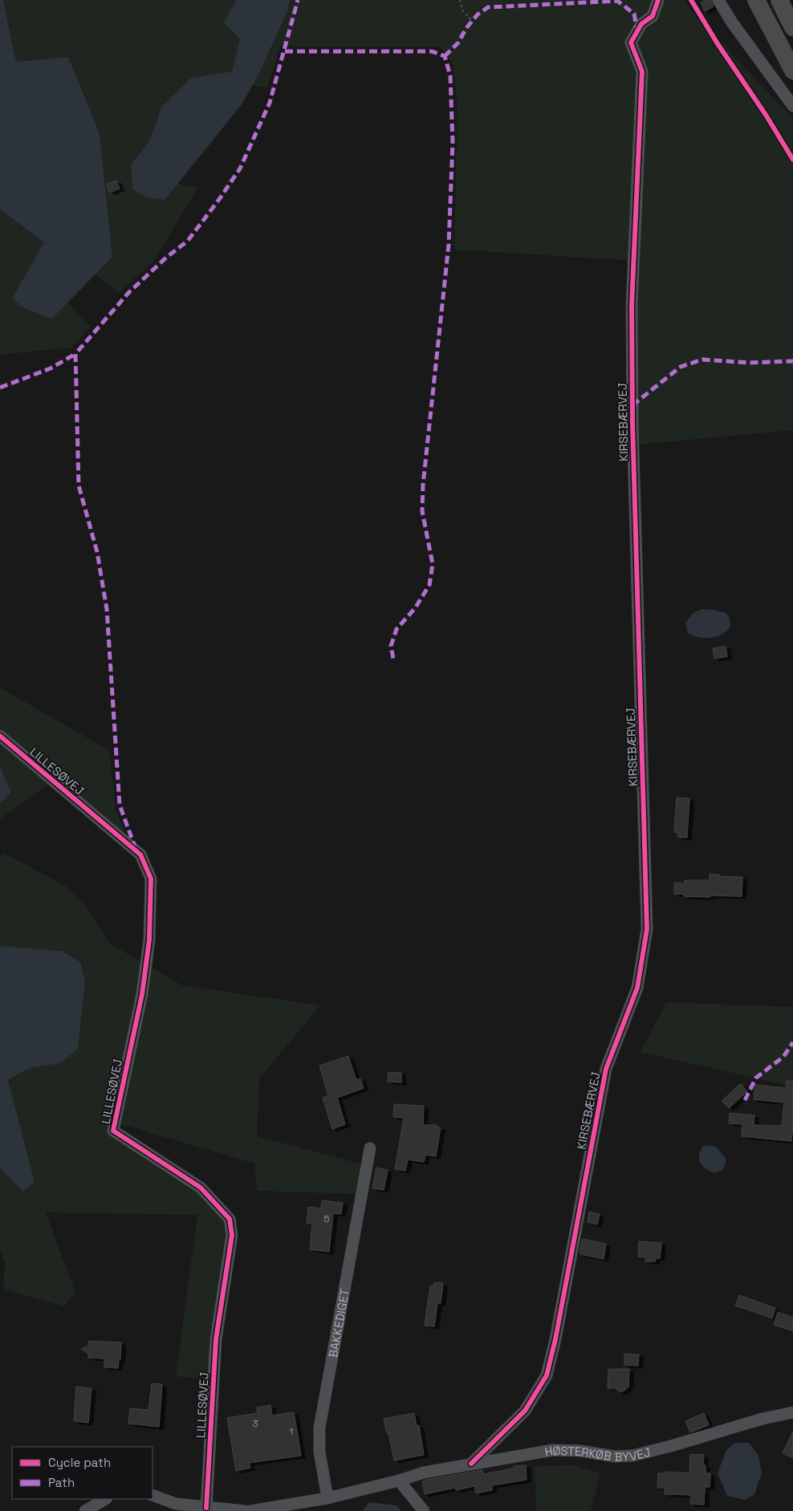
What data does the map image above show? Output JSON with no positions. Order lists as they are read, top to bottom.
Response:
{
  "streets": {
    "street": [
      "KIRSEBÆRVEJ",
      "LILLESØVEJ",
      "BAKKEDIGET",
      "HØSTERKØB BYVEJ"
    ]
  },
  "crossings": [
    ["KIRSEBÆRVEJ", "HØSTERKØB BYVEJ"],
    ["BAKKEDIGET", "HØSTERKØB BYVEJ"]
  ],
  "house_numbers": ["5", "3", "1"],
  "legend": ["Cycle path", "Path"]
}
